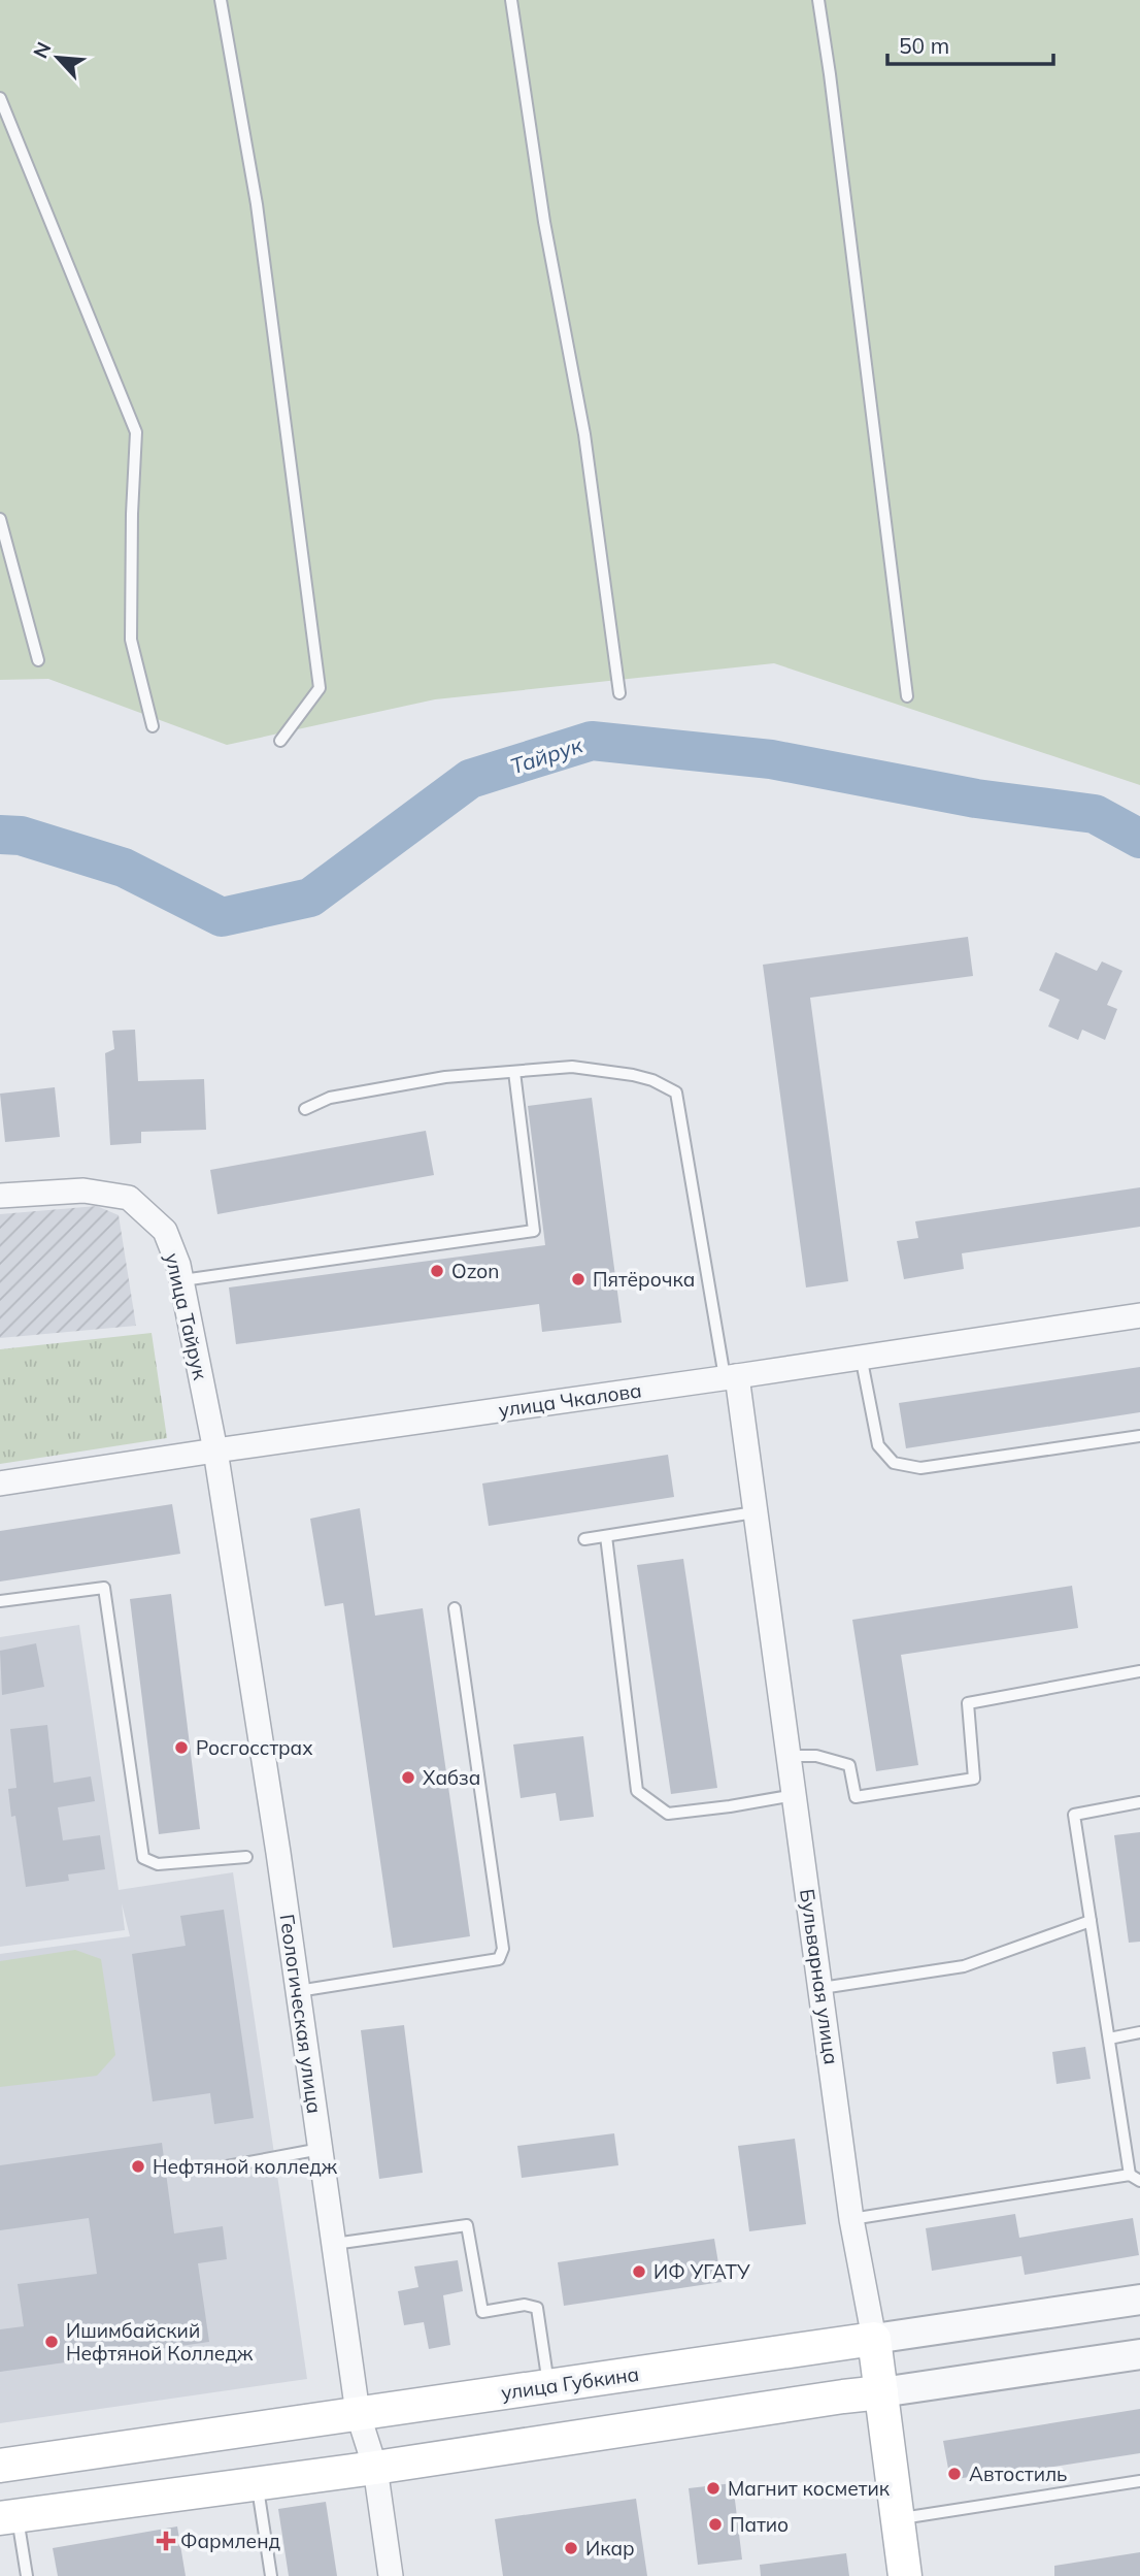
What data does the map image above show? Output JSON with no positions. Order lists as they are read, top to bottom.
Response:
{
  "streets": {
    "main road": ["Бульварная улица", "улица Губкина"],
    "street": ["улица Тайрук", "улица Чкалова", "Геологическая улица"]
  },
  "crossings": [
    ["улица Тайрук", "улица Чкалова"],
    ["улица Тайрук", "Геологическая улица"],
    ["улица Чкалова", "Бульварная улица"],
    ["улица Чкалова", "Геологическая улица"],
    ["Бульварная улица", "улица Губкина"],
    ["Геологическая улица", "улица Губкина"]
  ],
  "water": ["Тайрук"],
  "places": {
    "other": [
      "Ozon",
      "Пятёрочка",
      "Росгосстрах",
      "Хабза",
      "Нефтяной колледж",
      "ИФ УГАТУ",
      "Ишимбайский Нефтяной Колледж",
      "Автостиль",
      "Магнит косметик",
      "Патио",
      "Икар"
    ],
    "health": ["Фармленд"]
  },
  "scale_bar": "50 m",
  "north": "top left"
}
